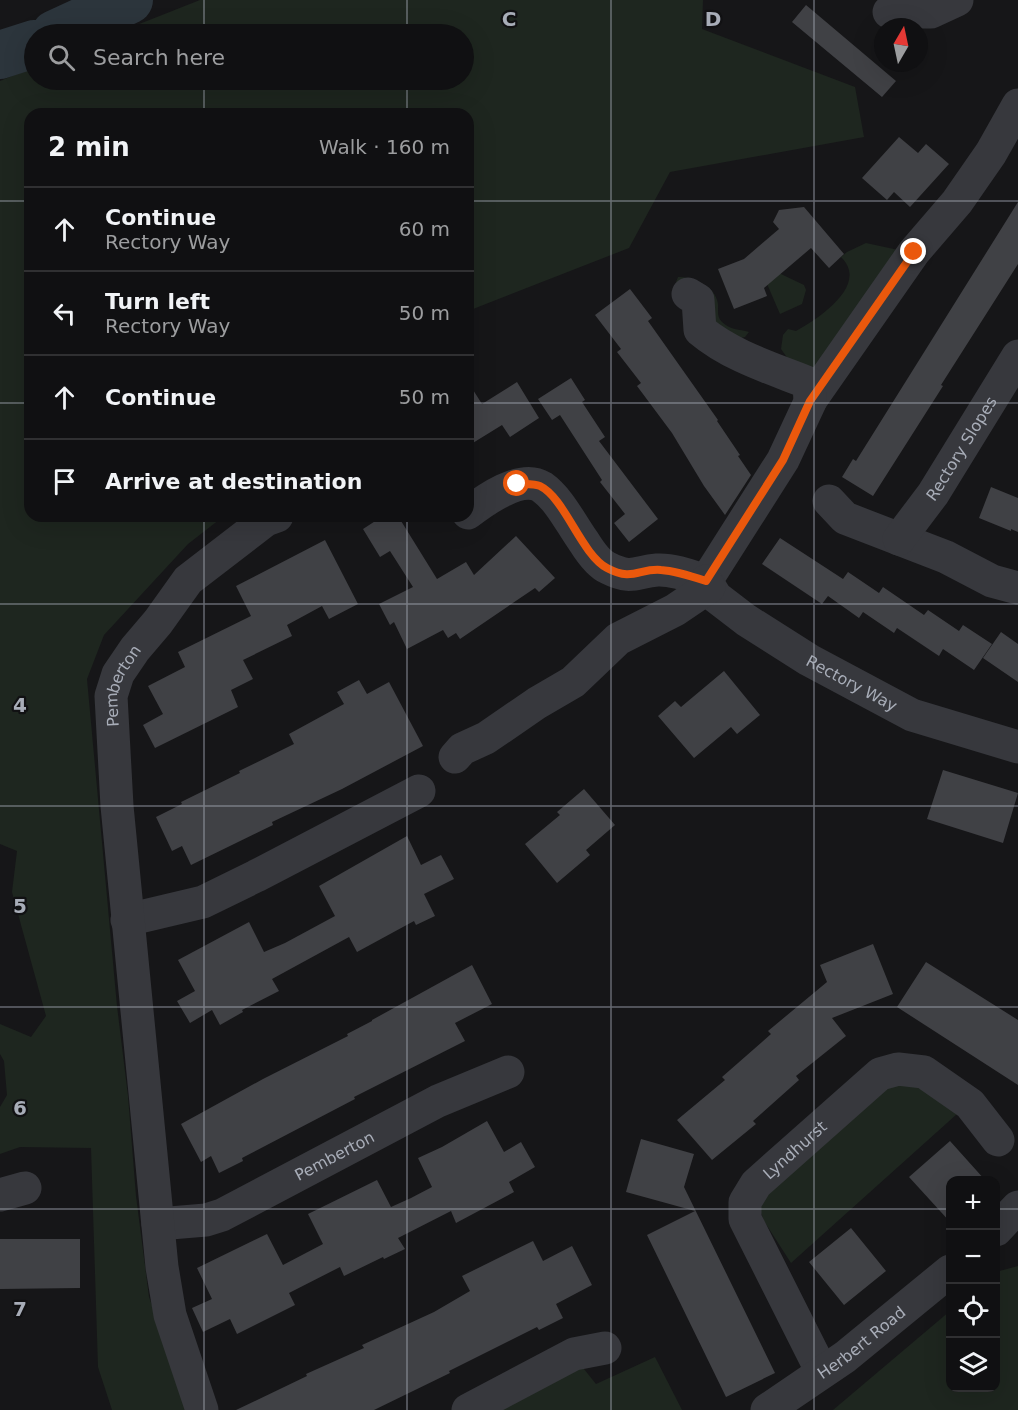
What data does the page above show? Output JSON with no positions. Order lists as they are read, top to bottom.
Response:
{
  "streets": {
    "street": [
      "Rectory Slopes",
      "Rectory Way",
      "Pemberton",
      "Lyndhurst",
      "Herbert Road"
    ]
  },
  "crossings": [
    ["Lyndhurst", "Herbert Road"]
  ],
  "north": "top",
  "page": {
    "search": "Search here",
    "heading": ["2 min", "Walk · 160 m"],
    "list": [
      ["Continue", "Rectory Way", "60 m"],
      ["Turn left", "Rectory Way", "50 m"],
      ["Continue", "50 m"],
      "Arrive at destination"
    ],
    "map_buttons": ["+", "−"]
  },
  "grid": {
    "columns": ["C", "D"],
    "rows": [
      "4",
      "5",
      "6",
      "7"
    ]
  }
}
